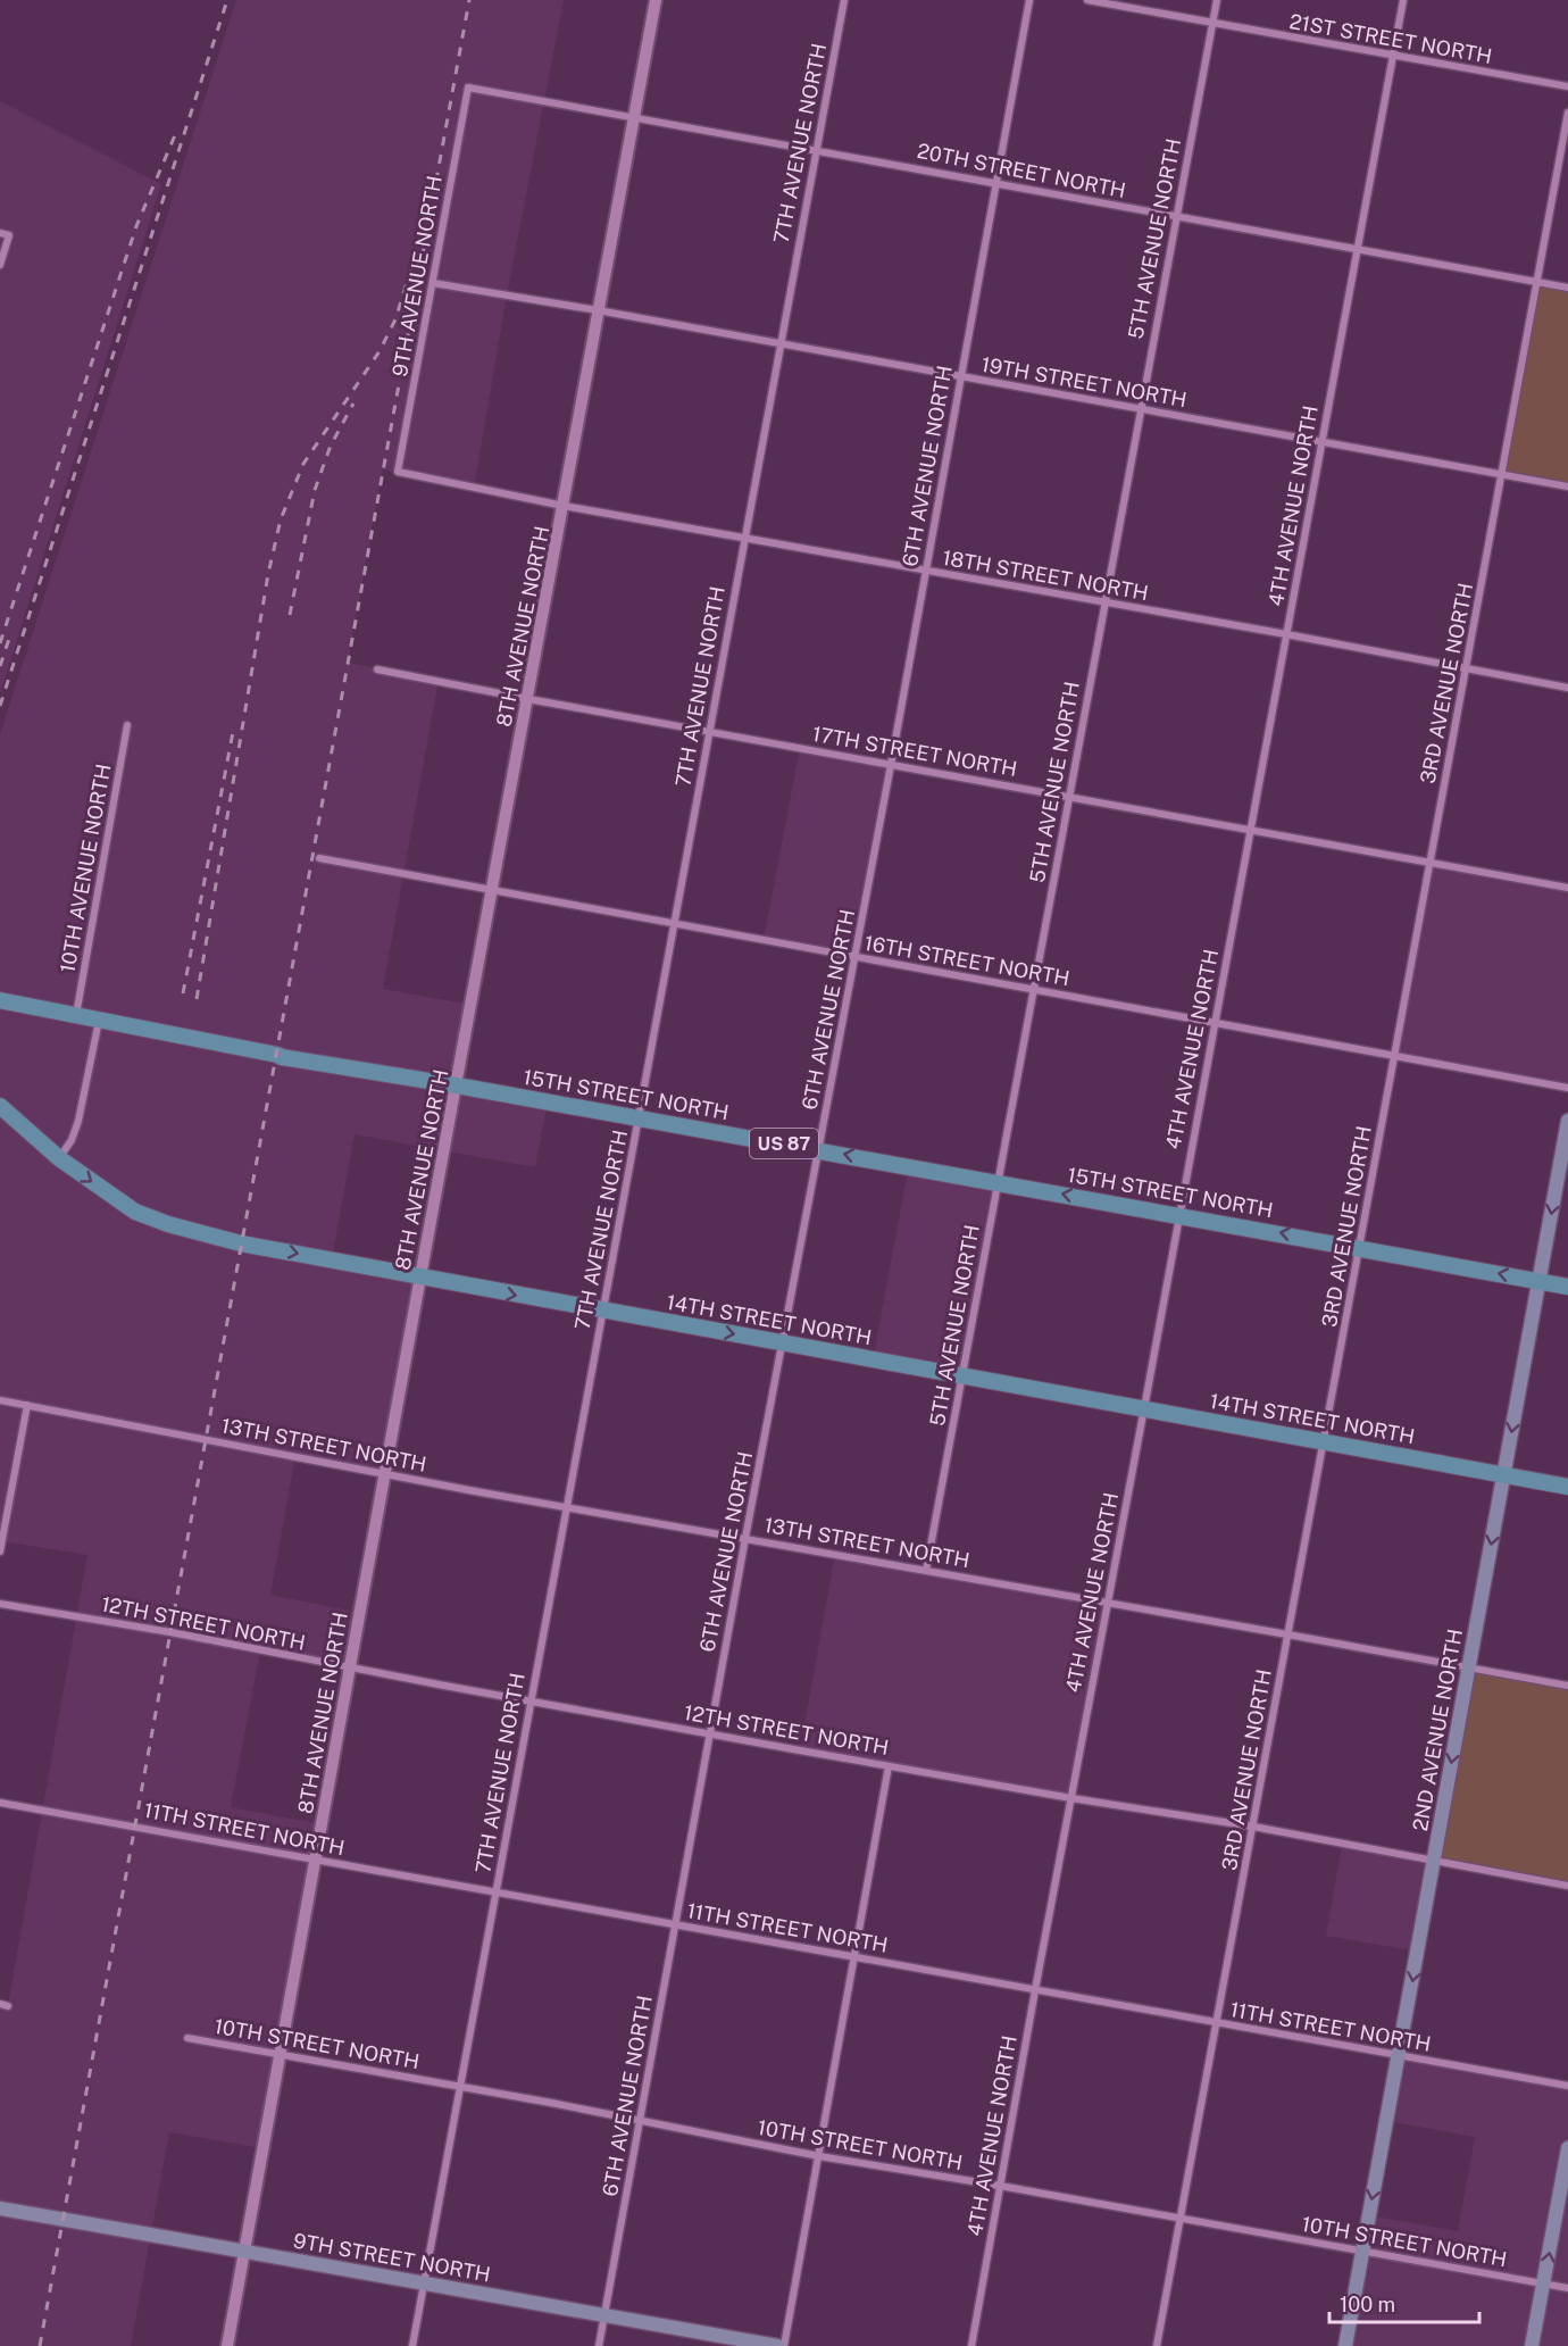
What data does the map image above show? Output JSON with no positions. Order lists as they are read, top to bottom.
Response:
{
  "streets": {
    "main road": [
      "15TH STREET NORTH",
      "US 87",
      "14TH STREET NORTH",
      "2ND AVENUE NORTH",
      "9TH STREET NORTH"
    ],
    "street": [
      "21ST STREET NORTH",
      "7TH AVENUE NORTH",
      "20TH STREET NORTH",
      "5TH AVENUE NORTH",
      "9TH AVENUE NORTH",
      "19TH STREET NORTH",
      "6TH AVENUE NORTH",
      "4TH AVENUE NORTH",
      "18TH STREET NORTH",
      "8TH AVENUE NORTH",
      "3RD AVENUE NORTH",
      "17TH STREET NORTH",
      "10TH AVENUE NORTH",
      "16TH STREET NORTH",
      "13TH STREET NORTH",
      "12TH STREET NORTH",
      "11TH STREET NORTH",
      "10TH STREET NORTH"
    ]
  },
  "crossings": [
    ["21ST STREET NORTH", "5TH AVENUE NORTH"],
    ["21ST STREET NORTH", "4TH AVENUE NORTH"],
    ["7TH AVENUE NORTH", "20TH STREET NORTH"],
    ["7TH AVENUE NORTH", "19TH STREET NORTH"],
    ["7TH AVENUE NORTH", "18TH STREET NORTH"],
    ["7TH AVENUE NORTH", "17TH STREET NORTH"],
    ["7TH AVENUE NORTH", "16TH STREET NORTH"],
    ["7TH AVENUE NORTH", "15TH STREET NORTH"],
    ["7TH AVENUE NORTH", "14TH STREET NORTH"],
    ["7TH AVENUE NORTH", "13TH STREET NORTH"],
    ["7TH AVENUE NORTH", "12TH STREET NORTH"],
    ["7TH AVENUE NORTH", "11TH STREET NORTH"],
    ["7TH AVENUE NORTH", "10TH STREET NORTH"],
    ["7TH AVENUE NORTH", "9TH STREET NORTH"],
    ["20TH STREET NORTH", "5TH AVENUE NORTH"],
    ["20TH STREET NORTH", "9TH AVENUE NORTH"],
    ["20TH STREET NORTH", "6TH AVENUE NORTH"],
    ["20TH STREET NORTH", "4TH AVENUE NORTH"],
    ["20TH STREET NORTH", "8TH AVENUE NORTH"],
    ["20TH STREET NORTH", "3RD AVENUE NORTH"],
    ["5TH AVENUE NORTH", "19TH STREET NORTH"],
    ["5TH AVENUE NORTH", "18TH STREET NORTH"],
    ["5TH AVENUE NORTH", "17TH STREET NORTH"],
    ["5TH AVENUE NORTH", "16TH STREET NORTH"],
    ["5TH AVENUE NORTH", "15TH STREET NORTH"],
    ["5TH AVENUE NORTH", "14TH STREET NORTH"],
    ["5TH AVENUE NORTH", "13TH STREET NORTH"],
    ["9TH AVENUE NORTH", "19TH STREET NORTH"],
    ["9TH AVENUE NORTH", "18TH STREET NORTH"],
    ["19TH STREET NORTH", "6TH AVENUE NORTH"],
    ["19TH STREET NORTH", "4TH AVENUE NORTH"],
    ["19TH STREET NORTH", "8TH AVENUE NORTH"],
    ["19TH STREET NORTH", "3RD AVENUE NORTH"],
    ["6TH AVENUE NORTH", "18TH STREET NORTH"],
    ["6TH AVENUE NORTH", "17TH STREET NORTH"],
    ["6TH AVENUE NORTH", "16TH STREET NORTH"],
    ["6TH AVENUE NORTH", "15TH STREET NORTH"],
    ["6TH AVENUE NORTH", "14TH STREET NORTH"],
    ["6TH AVENUE NORTH", "13TH STREET NORTH"],
    ["6TH AVENUE NORTH", "12TH STREET NORTH"],
    ["6TH AVENUE NORTH", "11TH STREET NORTH"],
    ["6TH AVENUE NORTH", "10TH STREET NORTH"],
    ["6TH AVENUE NORTH", "9TH STREET NORTH"],
    ["4TH AVENUE NORTH", "18TH STREET NORTH"],
    ["4TH AVENUE NORTH", "17TH STREET NORTH"],
    ["4TH AVENUE NORTH", "16TH STREET NORTH"],
    ["4TH AVENUE NORTH", "15TH STREET NORTH"],
    ["4TH AVENUE NORTH", "14TH STREET NORTH"],
    ["4TH AVENUE NORTH", "13TH STREET NORTH"],
    ["4TH AVENUE NORTH", "12TH STREET NORTH"],
    ["4TH AVENUE NORTH", "11TH STREET NORTH"],
    ["4TH AVENUE NORTH", "10TH STREET NORTH"],
    ["18TH STREET NORTH", "8TH AVENUE NORTH"],
    ["18TH STREET NORTH", "3RD AVENUE NORTH"],
    ["8TH AVENUE NORTH", "17TH STREET NORTH"],
    ["8TH AVENUE NORTH", "16TH STREET NORTH"],
    ["8TH AVENUE NORTH", "15TH STREET NORTH"],
    ["8TH AVENUE NORTH", "14TH STREET NORTH"],
    ["8TH AVENUE NORTH", "13TH STREET NORTH"],
    ["8TH AVENUE NORTH", "12TH STREET NORTH"],
    ["8TH AVENUE NORTH", "11TH STREET NORTH"],
    ["8TH AVENUE NORTH", "10TH STREET NORTH"],
    ["8TH AVENUE NORTH", "9TH STREET NORTH"],
    ["3RD AVENUE NORTH", "17TH STREET NORTH"],
    ["3RD AVENUE NORTH", "16TH STREET NORTH"],
    ["3RD AVENUE NORTH", "15TH STREET NORTH"],
    ["3RD AVENUE NORTH", "14TH STREET NORTH"],
    ["3RD AVENUE NORTH", "13TH STREET NORTH"],
    ["3RD AVENUE NORTH", "12TH STREET NORTH"],
    ["3RD AVENUE NORTH", "11TH STREET NORTH"],
    ["3RD AVENUE NORTH", "10TH STREET NORTH"],
    ["10TH AVENUE NORTH", "15TH STREET NORTH"],
    ["15TH STREET NORTH", "2ND AVENUE NORTH"],
    ["14TH STREET NORTH", "2ND AVENUE NORTH"],
    ["13TH STREET NORTH", "2ND AVENUE NORTH"],
    ["12TH STREET NORTH", "2ND AVENUE NORTH"],
    ["2ND AVENUE NORTH", "11TH STREET NORTH"],
    ["2ND AVENUE NORTH", "10TH STREET NORTH"]
  ],
  "one_way": ["15TH STREET NORTH", "14TH STREET NORTH", "2ND AVENUE NORTH"],
  "scale_bar": "100 m"
}
